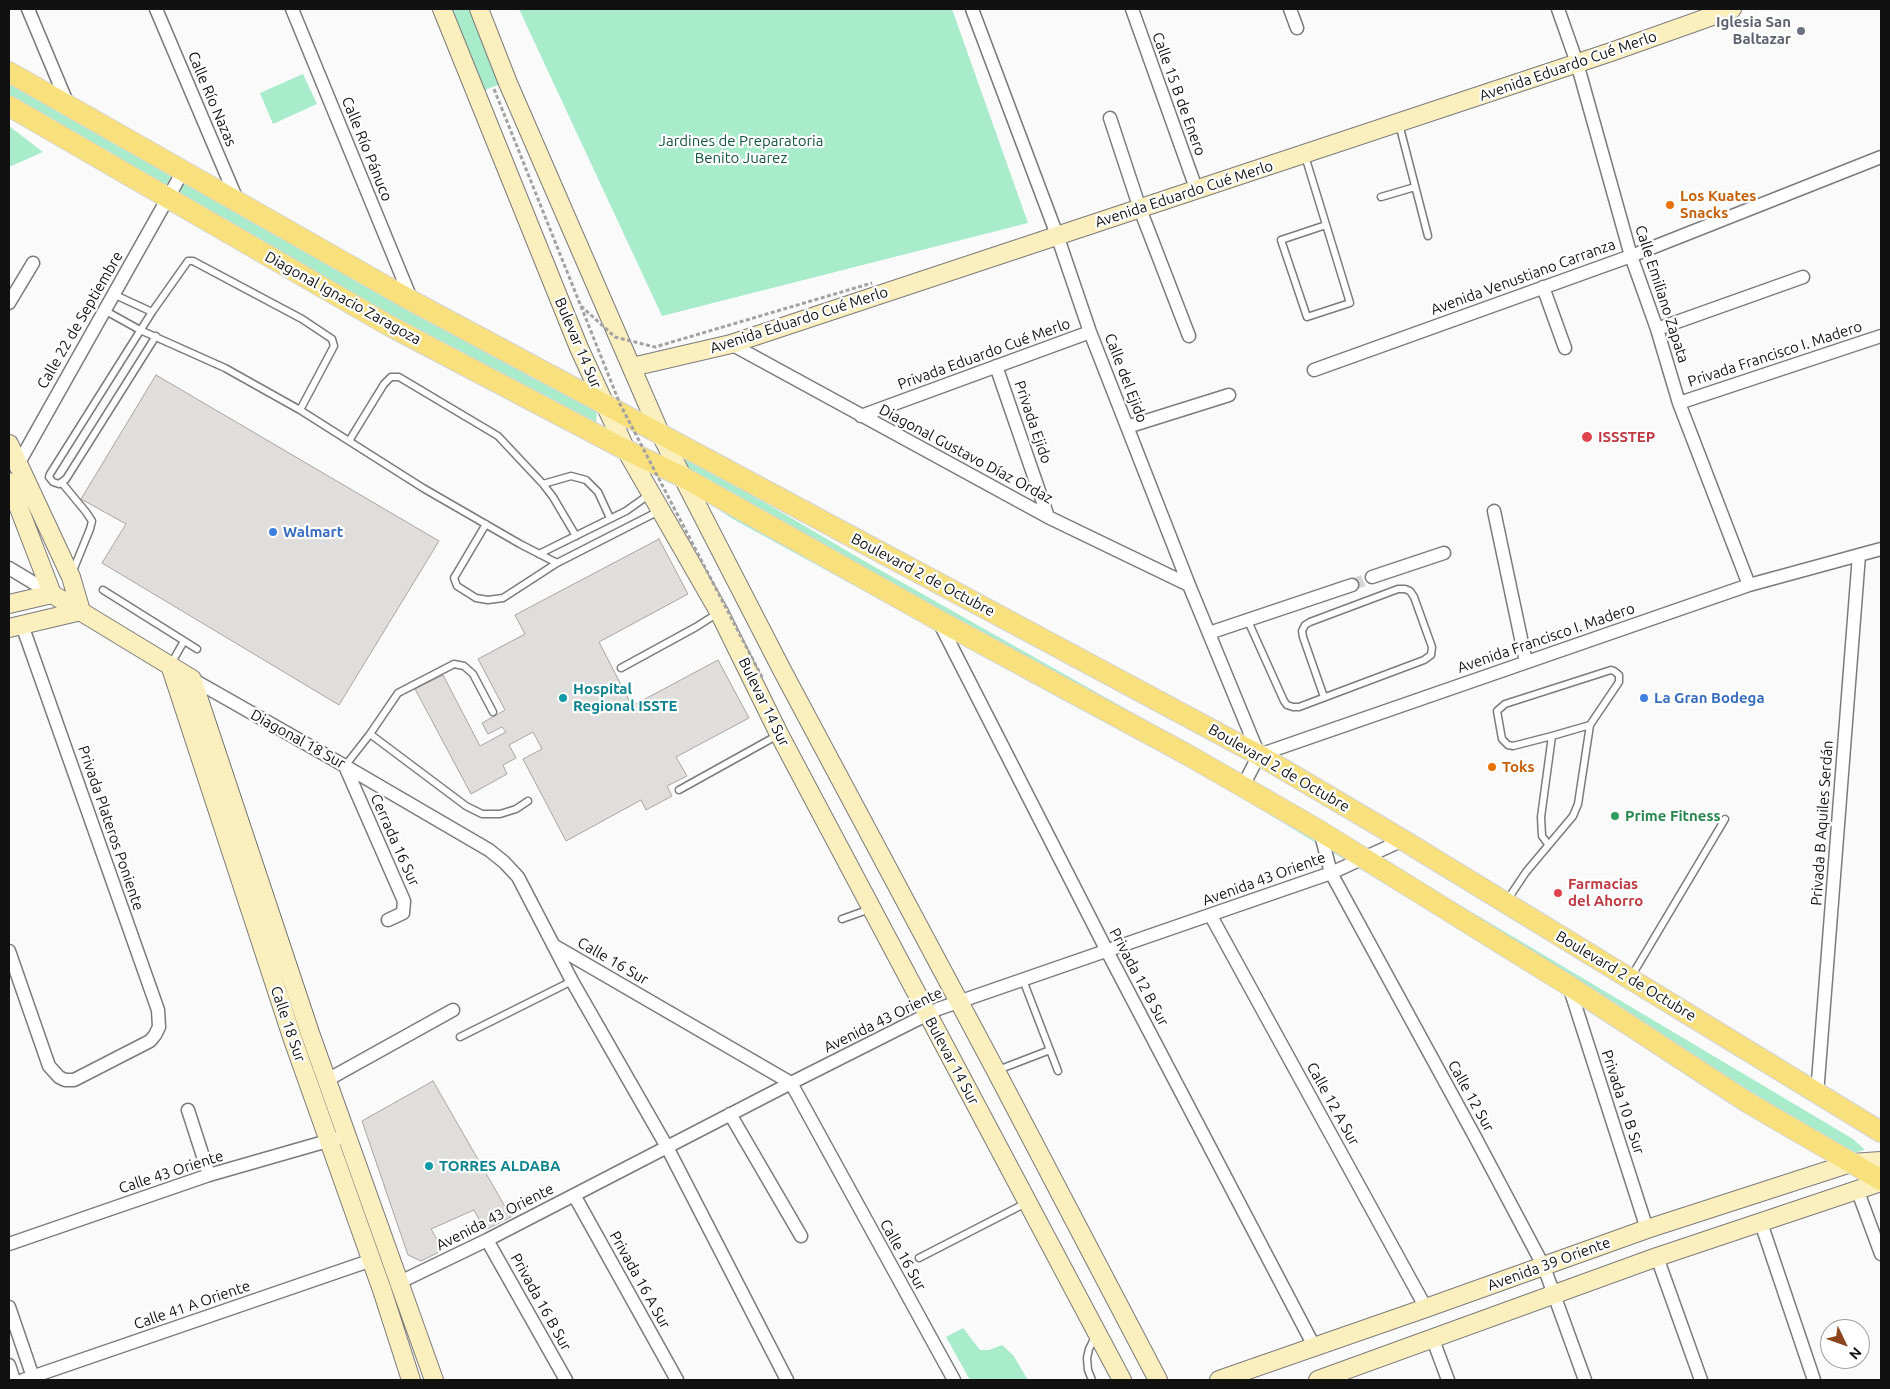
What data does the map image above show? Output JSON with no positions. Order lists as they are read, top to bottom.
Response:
{
  "streets": {
    "main road": [
      "Avenida Eduardo Cué Merlo",
      "Diagonal Ignacio Zaragoza",
      "Bulevar 14 Sur",
      "Boulevard 2 de Octubre",
      "Diagonal 18 Sur",
      "Calle 18 Sur",
      "Avenida 39 Oriente"
    ],
    "street": [
      "Calle 15 B de Enero",
      "Calle Río Nazas",
      "Calle Río Pánuco",
      "Avenida Venustiano Carranza",
      "Calle Emiliano Zapata",
      "Calle 22 de Septiembre",
      "Privada Eduardo Cué Merlo",
      "Privada Francisco I. Madero",
      "Calle del Ejido",
      "Privada Ejido",
      "Diagonal Gustavo Díaz Ordaz",
      "Avenida Francisco I. Madero",
      "Privada B Aquiles Serdán",
      "Privada Plateros Poniente",
      "Cerrada 16 Sur",
      "Avenida 43 Oriente",
      "Calle 16 Sur",
      "Privada 12 B Sur",
      "Calle 12 Sur",
      "Privada 10 B Sur",
      "Calle 12 A Sur",
      "Calle 43 Oriente",
      "Privada 16 A Sur",
      "Privada 16 B Sur",
      "Calle 41 A Oriente"
    ]
  },
  "crossings": [
    ["Avenida Eduardo Cué Merlo", "Calle 15 B de Enero"],
    ["Avenida Eduardo Cué Merlo", "Calle Emiliano Zapata"],
    ["Avenida Eduardo Cué Merlo", "Bulevar 14 Sur"],
    ["Avenida Eduardo Cué Merlo", "Calle del Ejido"],
    ["Avenida Eduardo Cué Merlo", "Diagonal Gustavo Díaz Ordaz"],
    ["Calle Río Nazas", "Diagonal Ignacio Zaragoza"],
    ["Calle Río Pánuco", "Diagonal Ignacio Zaragoza"],
    ["Avenida Venustiano Carranza", "Calle Emiliano Zapata"],
    ["Calle Emiliano Zapata", "Privada Francisco I. Madero"],
    ["Calle Emiliano Zapata", "Avenida Francisco I. Madero"],
    ["Diagonal Ignacio Zaragoza", "Calle 22 de Septiembre"],
    ["Diagonal Ignacio Zaragoza", "Bulevar 14 Sur"],
    ["Diagonal Ignacio Zaragoza", "Boulevard 2 de Octubre"],
    ["Bulevar 14 Sur", "Boulevard 2 de Octubre"],
    ["Bulevar 14 Sur", "Avenida 43 Oriente"],
    ["Privada Eduardo Cué Merlo", "Calle del Ejido"],
    ["Privada Eduardo Cué Merlo", "Privada Ejido"],
    ["Privada Eduardo Cué Merlo", "Diagonal Gustavo Díaz Ordaz"],
    ["Calle del Ejido", "Diagonal Gustavo Díaz Ordaz"],
    ["Calle del Ejido", "Boulevard 2 de Octubre"],
    ["Calle del Ejido", "Avenida Francisco I. Madero"],
    ["Privada Ejido", "Diagonal Gustavo Díaz Ordaz"],
    ["Boulevard 2 de Octubre", "Avenida Francisco I. Madero"],
    ["Boulevard 2 de Octubre", "Privada B Aquiles Serdán"],
    ["Boulevard 2 de Octubre", "Avenida 43 Oriente"],
    ["Boulevard 2 de Octubre", "Privada 12 B Sur"],
    ["Boulevard 2 de Octubre", "Calle 12 Sur"],
    ["Boulevard 2 de Octubre", "Privada 10 B Sur"],
    ["Boulevard 2 de Octubre", "Avenida 39 Oriente"],
    ["Avenida Francisco I. Madero", "Privada B Aquiles Serdán"],
    ["Diagonal 18 Sur", "Cerrada 16 Sur"],
    ["Diagonal 18 Sur", "Calle 16 Sur"],
    ["Diagonal 18 Sur", "Calle 18 Sur"],
    ["Avenida 43 Oriente", "Calle 16 Sur"],
    ["Avenida 43 Oriente", "Privada 12 B Sur"],
    ["Avenida 43 Oriente", "Calle 18 Sur"],
    ["Avenida 43 Oriente", "Calle 12 Sur"],
    ["Avenida 43 Oriente", "Calle 12 A Sur"],
    ["Avenida 43 Oriente", "Privada 16 A Sur"],
    ["Avenida 43 Oriente", "Privada 16 B Sur"],
    ["Privada 12 B Sur", "Avenida 39 Oriente"],
    ["Calle 18 Sur", "Calle 43 Oriente"],
    ["Calle 18 Sur", "Calle 41 A Oriente"],
    ["Calle 12 Sur", "Avenida 39 Oriente"],
    ["Privada 10 B Sur", "Avenida 39 Oriente"],
    ["Calle 12 A Sur", "Avenida 39 Oriente"]
  ],
  "parks": ["Jardines de Preparatoria Benito Juarez"],
  "places": [
    "Iglesia San Baltazar",
    "Los Kuates Snacks",
    "ISSSTEP",
    "Walmart",
    "Hospital Regional ISSTE",
    "La Gran Bodega",
    "Toks",
    "Prime Fitness",
    "Farmacias del Ahorro",
    "TORRES ALDABA"
  ],
  "north": "bottom right"
}
